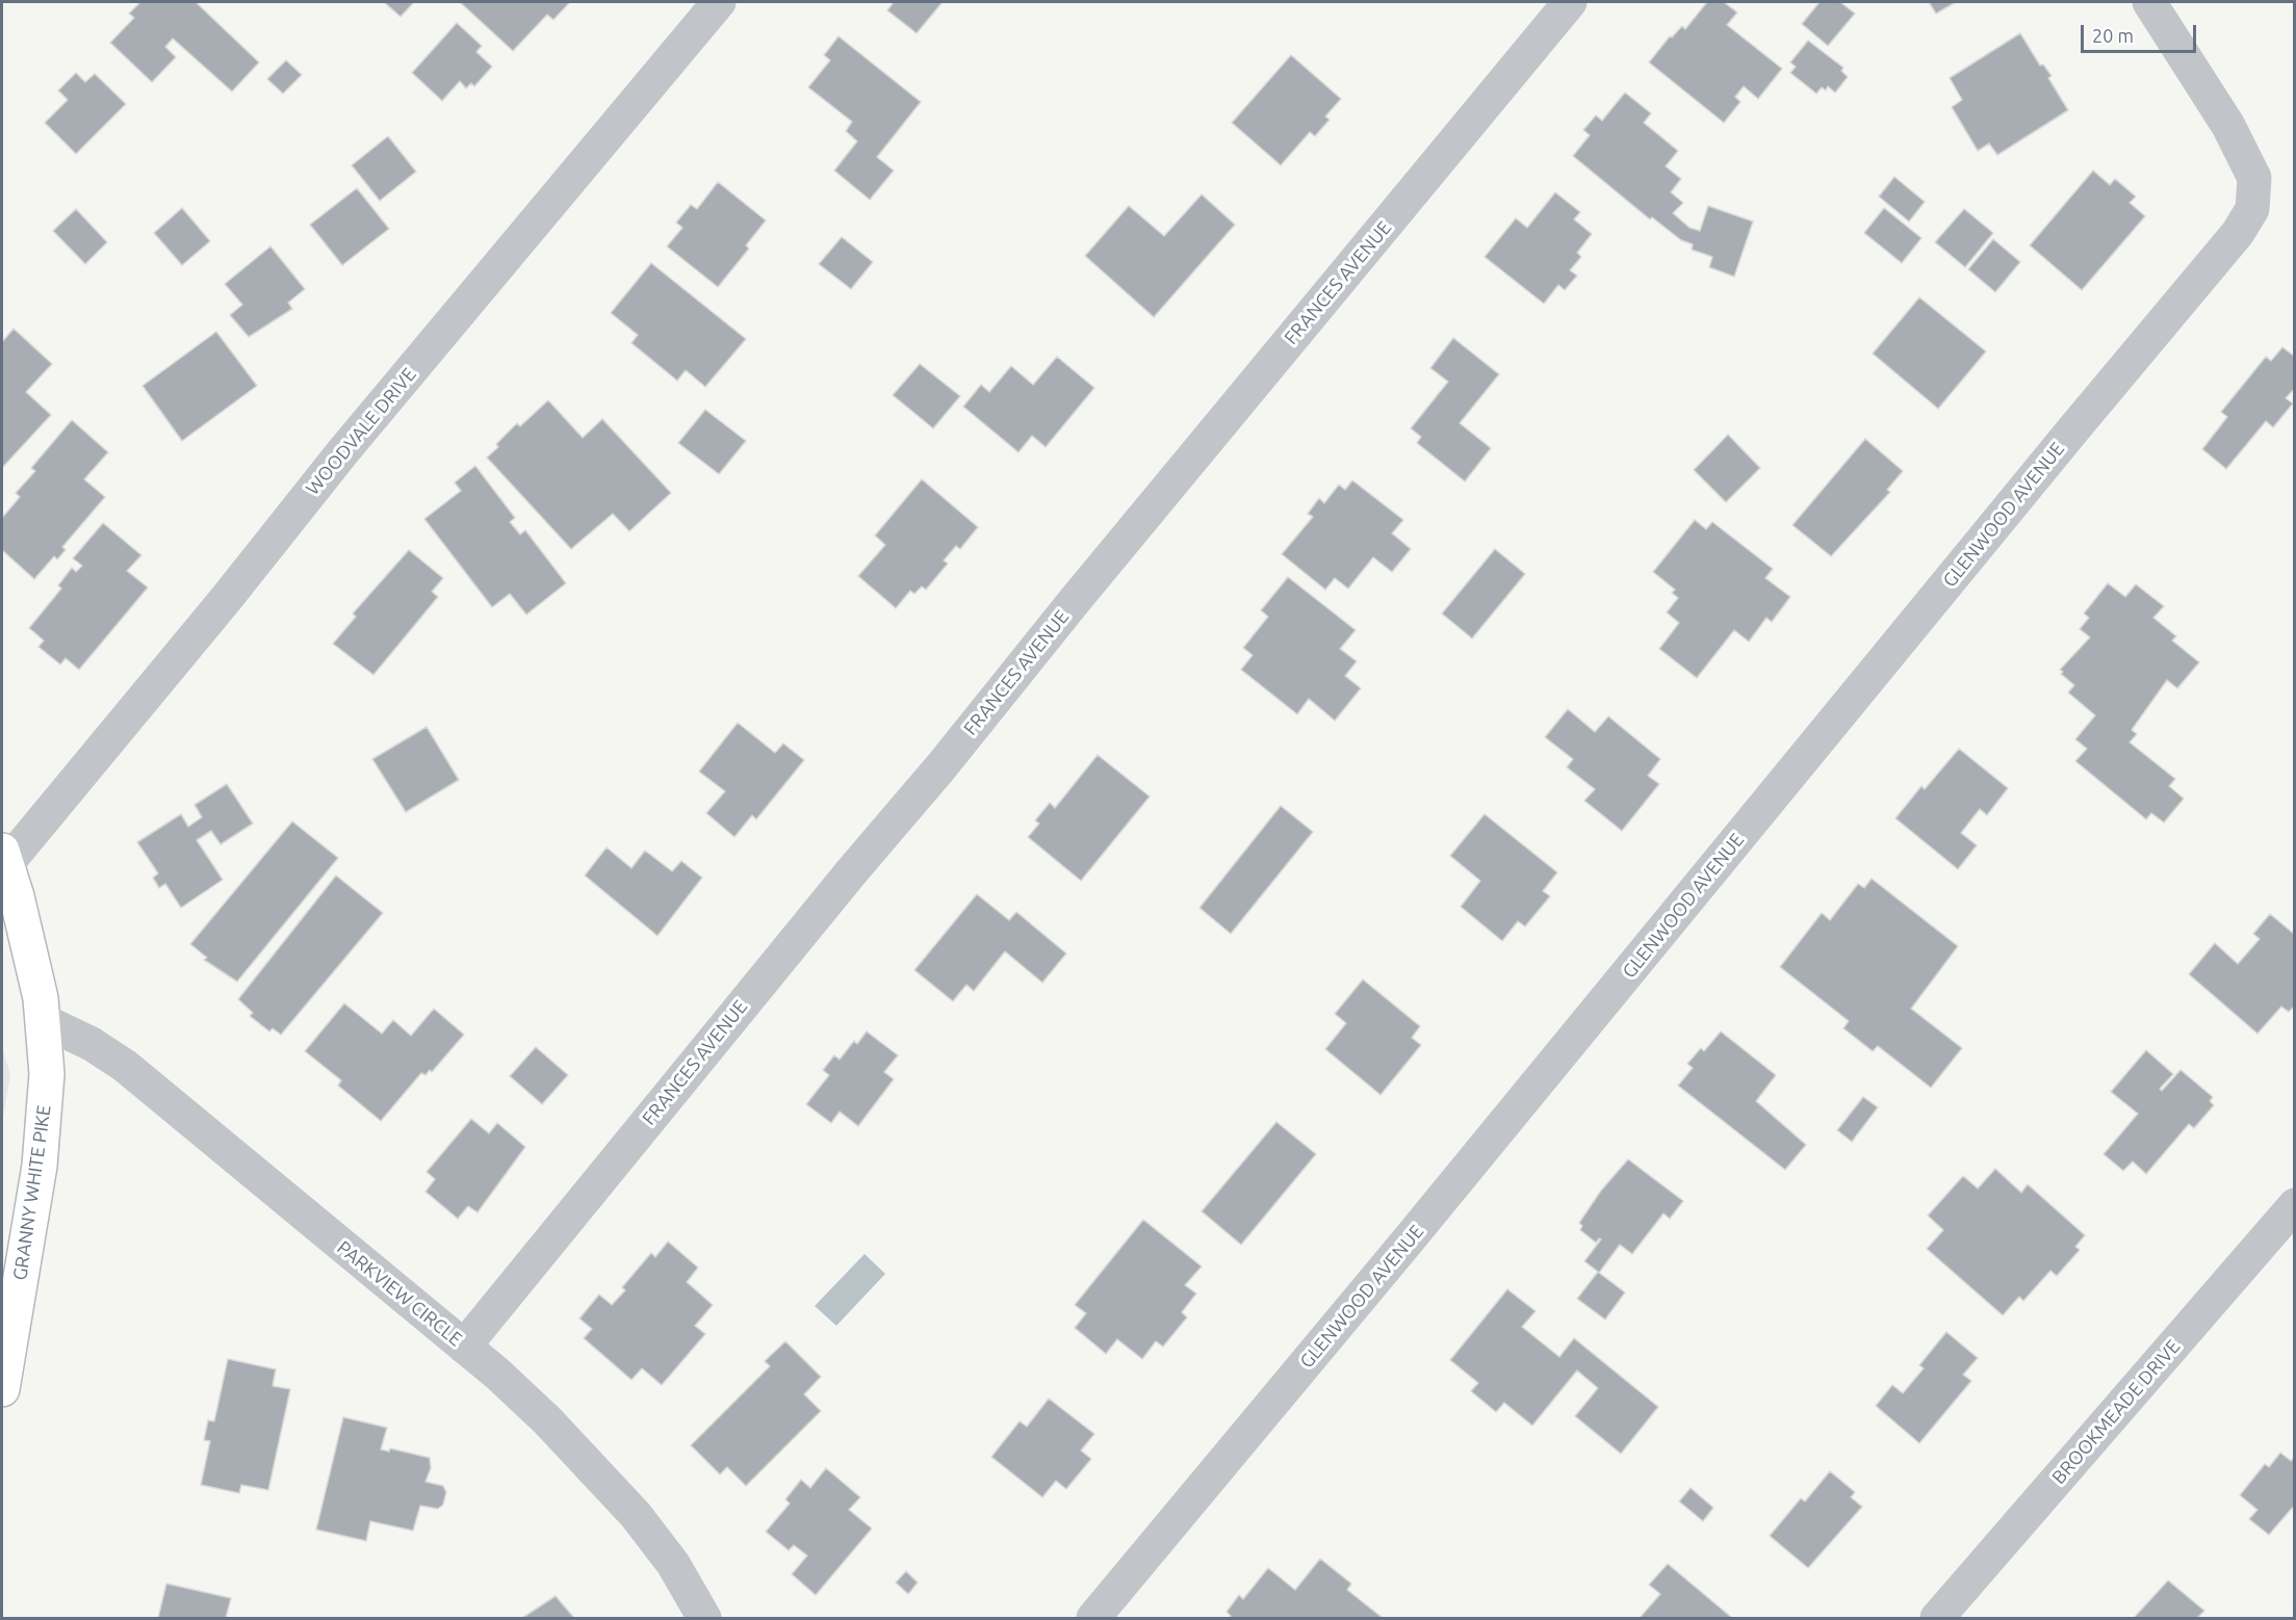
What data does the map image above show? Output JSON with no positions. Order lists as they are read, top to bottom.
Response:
{
  "streets": {
    "main road": ["GRANNY WHITE PIKE"],
    "street": [
      "FRANCES AVENUE",
      "WOODVALE DRIVE",
      "GLENWOOD AVENUE",
      "PARKVIEW CIRCLE",
      "BROOKMEADE DRIVE"
    ]
  },
  "crossings": [
    ["FRANCES AVENUE", "PARKVIEW CIRCLE"],
    ["WOODVALE DRIVE", "GRANNY WHITE PIKE"],
    ["GRANNY WHITE PIKE", "PARKVIEW CIRCLE"]
  ],
  "scale_bar": "20 m"
}
